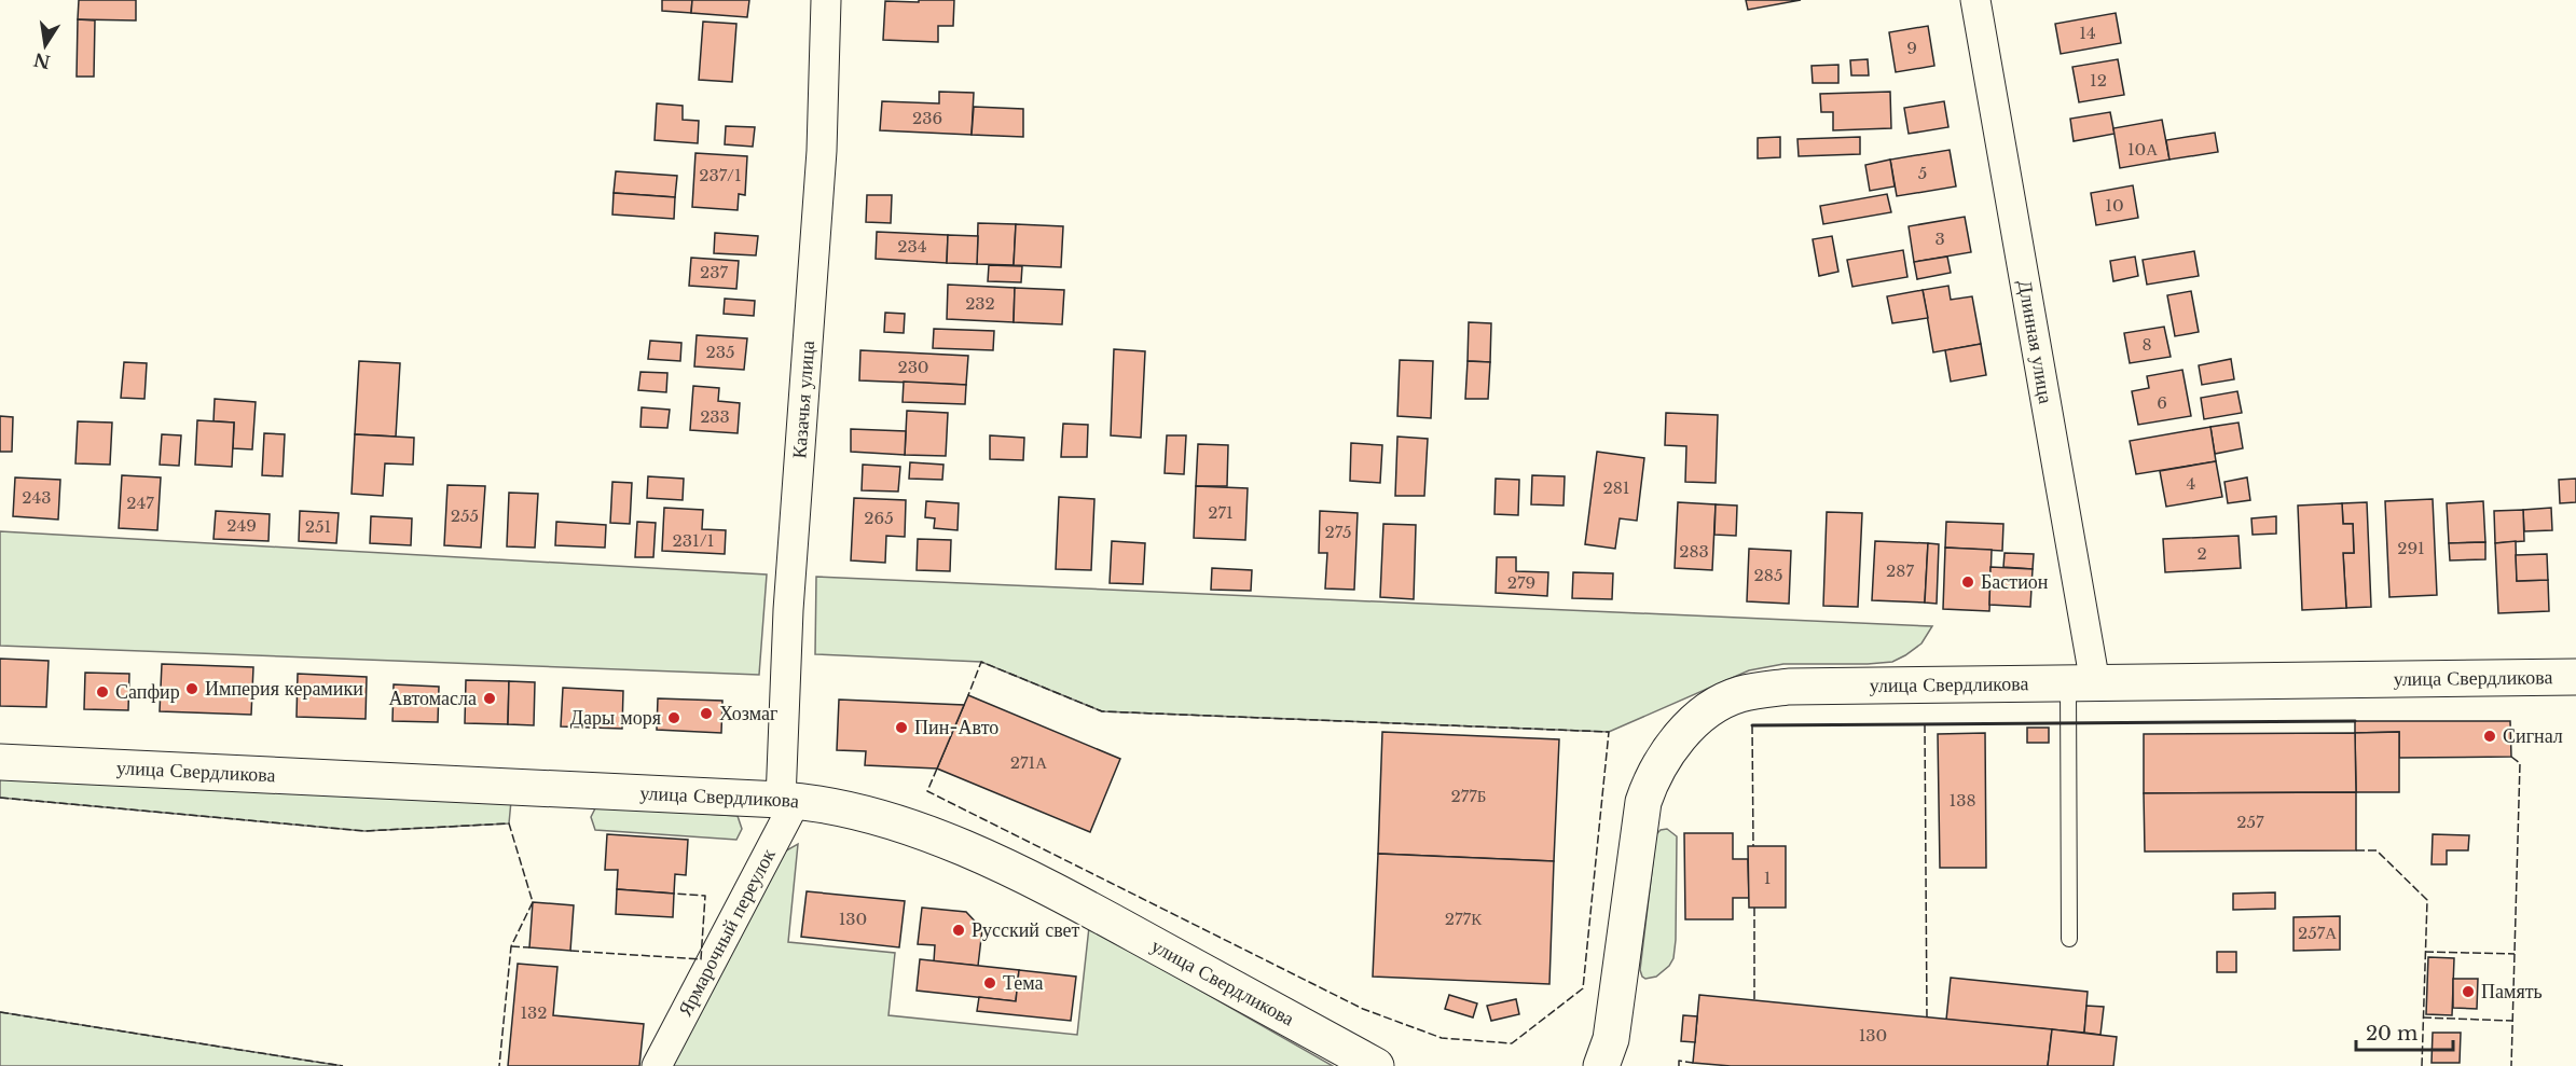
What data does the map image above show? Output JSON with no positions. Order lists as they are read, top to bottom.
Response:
{
  "streets": {
    "street": [
      "Длинная улица",
      "Казачья улица",
      "улица Свердликова",
      "Ярмарочный переулок"
    ]
  },
  "crossings": [
    ["Длинная улица", "улица Свердликова"],
    ["Казачья улица", "улица Свердликова"],
    ["Казачья улица", "Ярмарочный переулок"],
    ["улица Свердликова", "Ярмарочный переулок"]
  ],
  "places": [
    "Бастион",
    "Империя керамики",
    "Сапфир",
    "Автомасла",
    "Хозмаг",
    "Дары моря",
    "Пин-Авто",
    "Сигнал",
    "Русский свет",
    "Тема",
    "Память"
  ],
  "house_numbers": [
    "14",
    "9",
    "12",
    "236",
    "10А",
    "5",
    "237/1",
    "10",
    "3",
    "234",
    "237",
    "232",
    "8",
    "235",
    "230",
    "6",
    "233",
    "4",
    "281",
    "243",
    "247",
    "271",
    "255",
    "265",
    "249",
    "251",
    "275",
    "231/1",
    "291",
    "283",
    "2",
    "287",
    "285",
    "279",
    "271А",
    "277Б",
    "138",
    "257",
    "1",
    "130",
    "277К",
    "257А",
    "132",
    "130"
  ],
  "scale_bar": "20 m",
  "north": "bottom"
}
